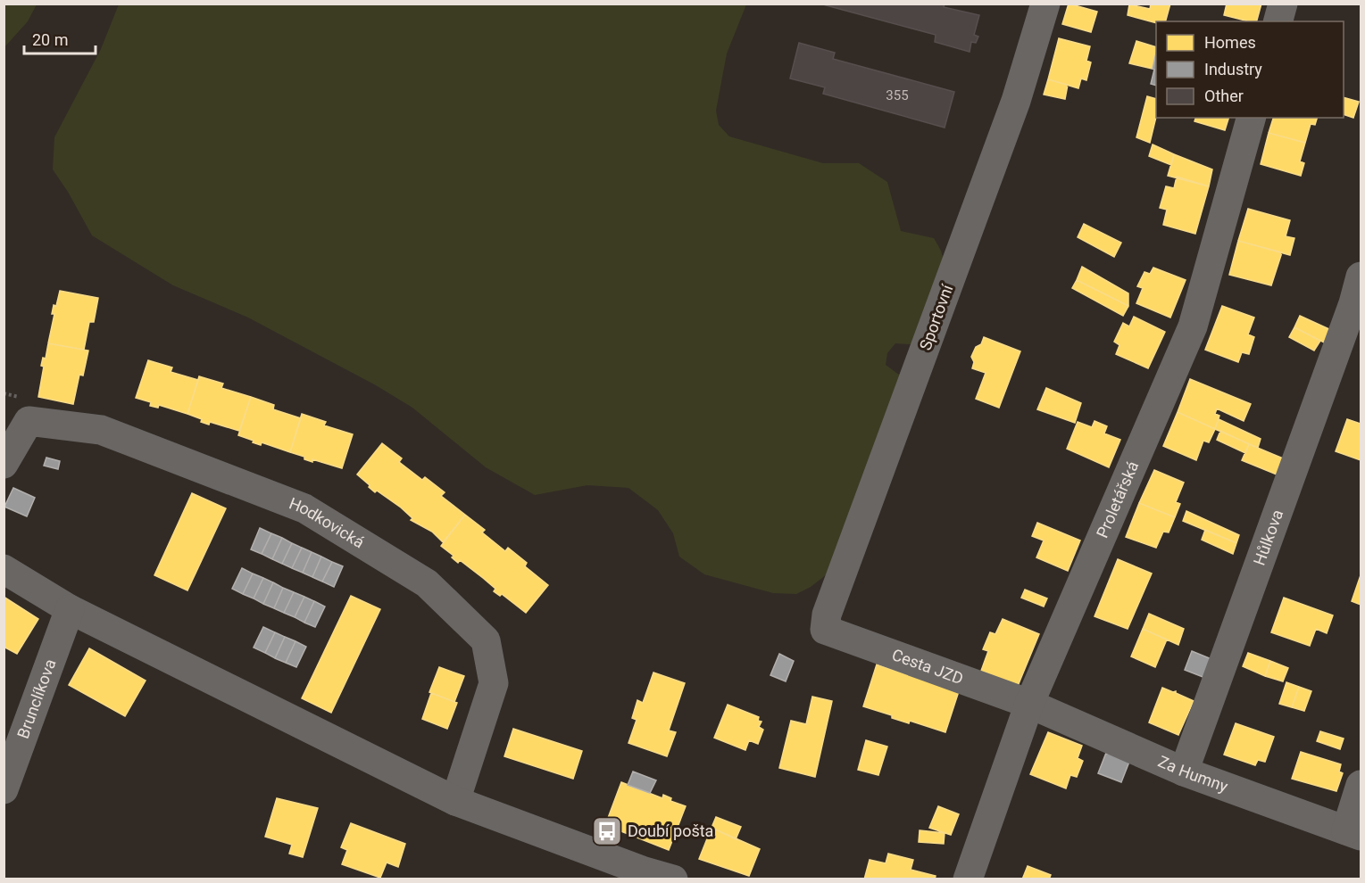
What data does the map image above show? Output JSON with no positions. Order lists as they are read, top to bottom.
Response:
{
  "streets": {
    "street": [
      "Sportovní",
      "Proletářská",
      "Hodkovická",
      "Hůlkova",
      "Cesta JZD",
      "Brunclíkova",
      "Za Humny"
    ]
  },
  "crossings": [
    ["Sportovní", "Cesta JZD"],
    ["Proletářská", "Cesta JZD"],
    ["Proletářská", "Za Humny"],
    ["Hůlkova", "Za Humny"],
    ["Cesta JZD", "Za Humny"]
  ],
  "places": {
    "bus stop": ["Doubí pošta"]
  },
  "house_numbers": ["355"],
  "legend": ["Homes", "Industry", "Other"],
  "scale_bar": "20 m"
}
